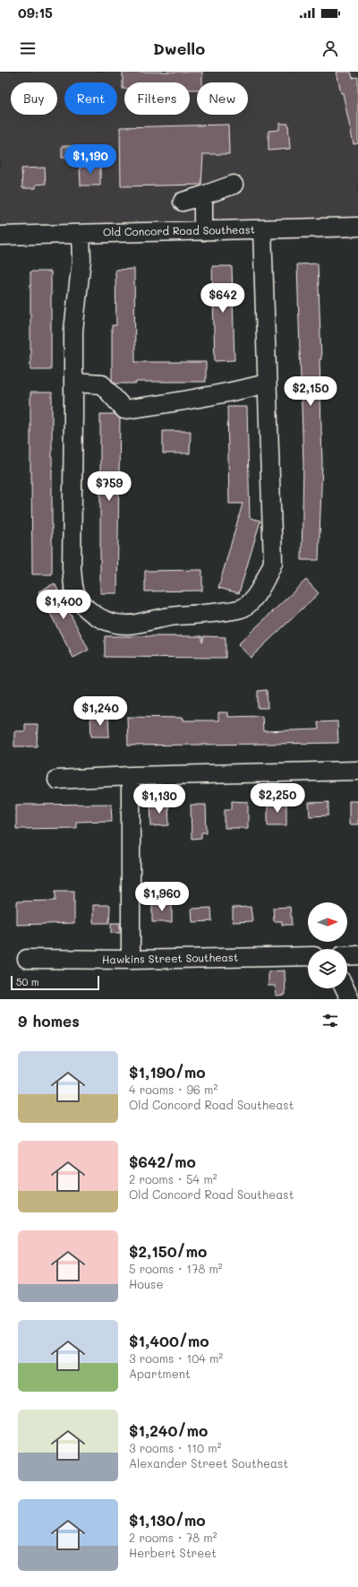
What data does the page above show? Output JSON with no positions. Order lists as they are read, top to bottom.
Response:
{
  "streets": {
    "street": ["Old Concord Road Southeast", "Hawkins Street Southeast"]
  },
  "scale_bar": "50 m",
  "north": "right",
  "page": {
    "status": "09:15",
    "header": "Dwello",
    "chip": [
      "Buy",
      "Rent",
      "Filters",
      "New"
    ],
    "price": [
      "$1,190",
      "$642",
      "$2,150",
      "$759",
      "$1,400",
      "$1,240",
      "$2,250",
      "$1,130",
      "$1,960"
    ],
    "scale": "50 m",
    "heading": "9 homes",
    "list": [
      {
        "name": "$1,190/mo",
        "note": "4 rooms · 96 m² · Old Concord Road Southeast"
      },
      {
        "name": "$642/mo",
        "note": "2 rooms · 54 m² · Old Concord Road Southeast"
      },
      {
        "name": "$2,150/mo",
        "note": "5 rooms · 178 m² · House"
      },
      {
        "name": "$1,400/mo",
        "note": "3 rooms · 104 m² · Apartment"
      },
      {
        "name": "$1,240/mo",
        "note": "3 rooms · 110 m² · Alexander Street Southeast"
      },
      {
        "name": "$1,130/mo",
        "note": "2 rooms · 78 m² · Herbert Street"
      }
    ]
  }
}
